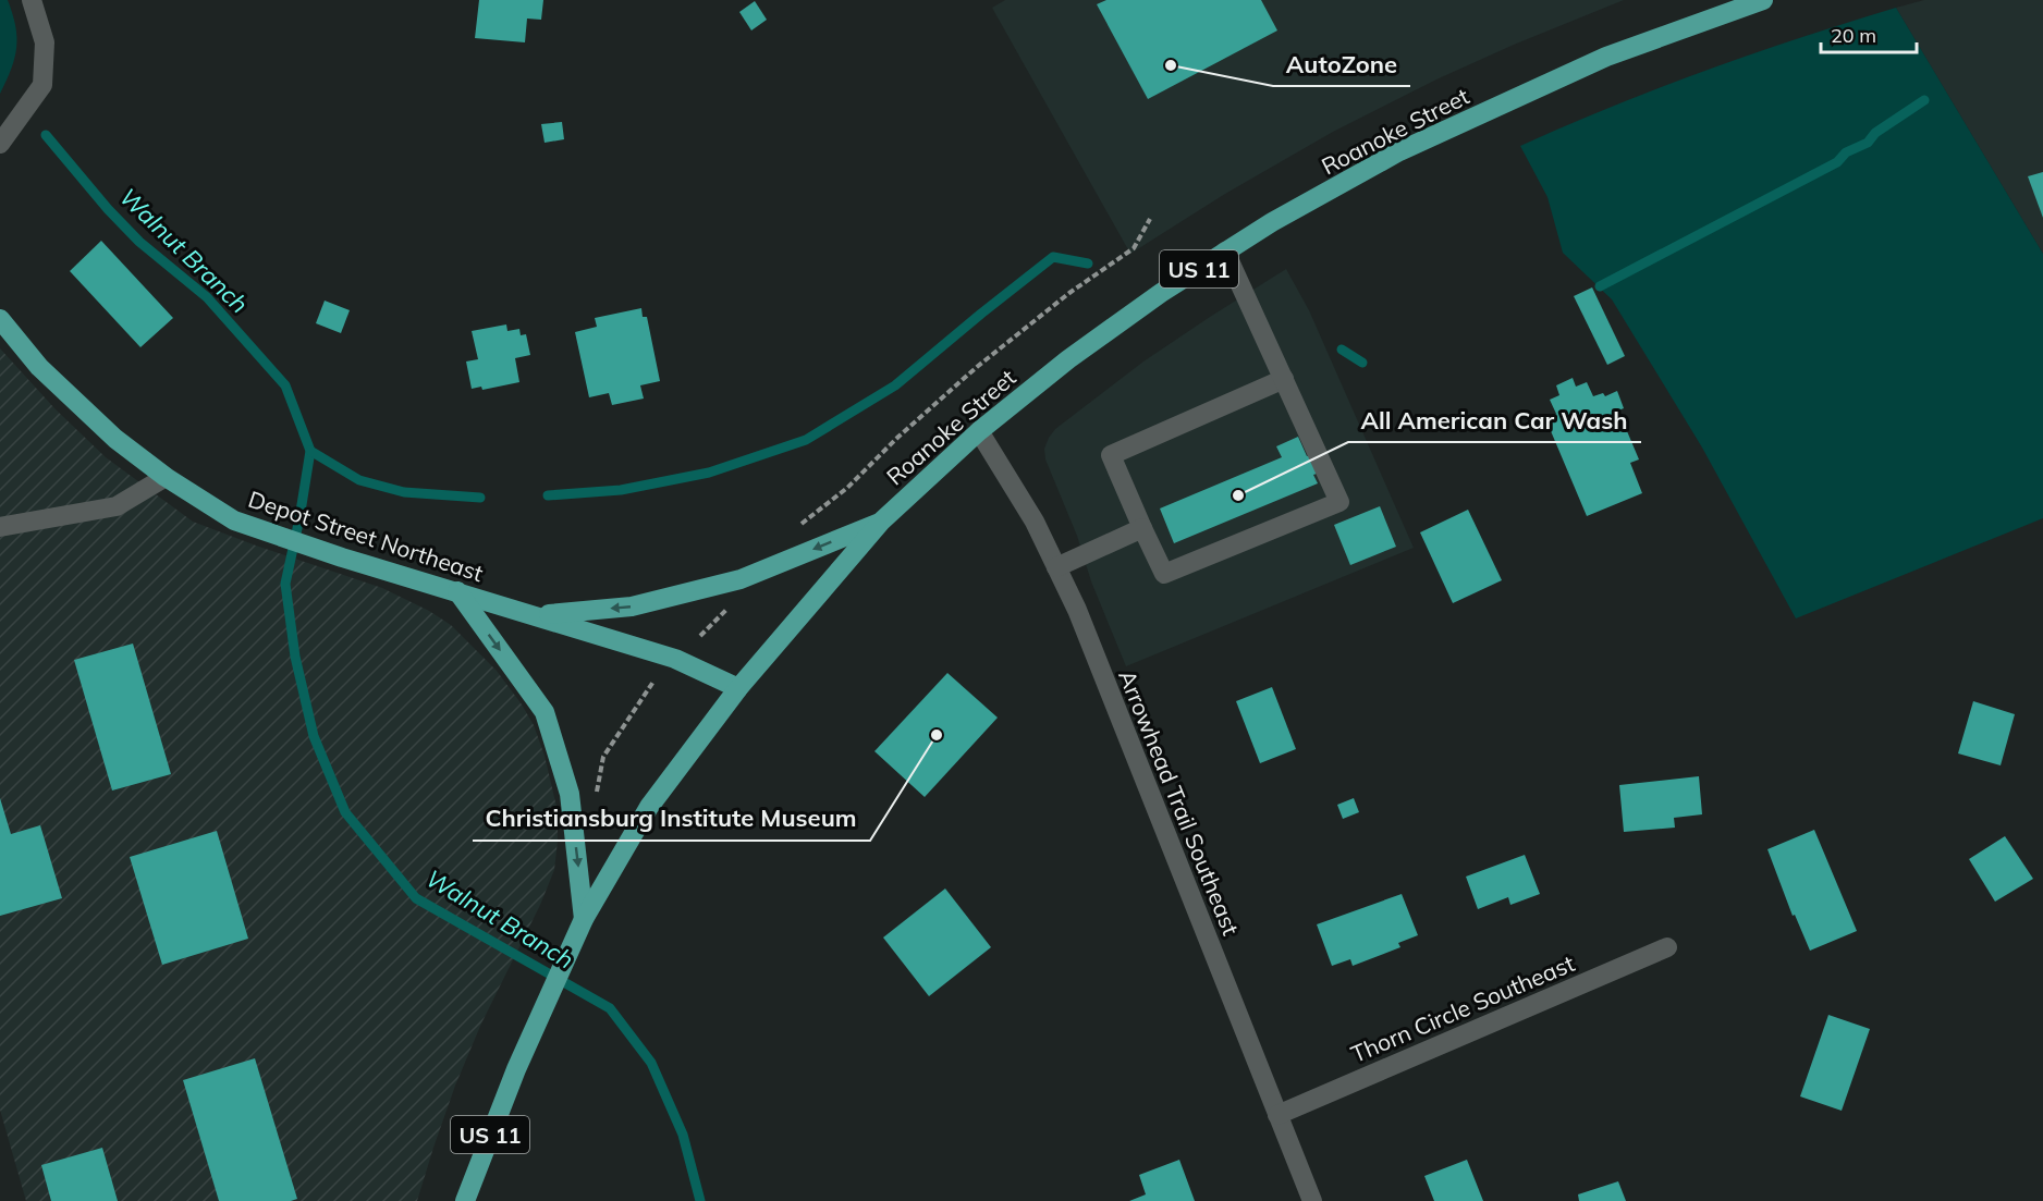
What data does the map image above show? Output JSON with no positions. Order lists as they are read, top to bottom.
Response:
{
  "streets": {
    "main road": ["Roanoke Street", "US 11", "Depot Street Northeast"],
    "street": ["Arrowhead Trail Southeast", "Thorn Circle Southeast"]
  },
  "crossings": [
    ["Roanoke Street", "Depot Street Northeast"],
    ["Roanoke Street", "Arrowhead Trail Southeast"],
    ["Arrowhead Trail Southeast", "Thorn Circle Southeast"]
  ],
  "water": ["Walnut Branch"],
  "places": ["AutoZone", "All American Car Wash", "Christiansburg Institute Museum"],
  "scale_bar": "20 m"
}
